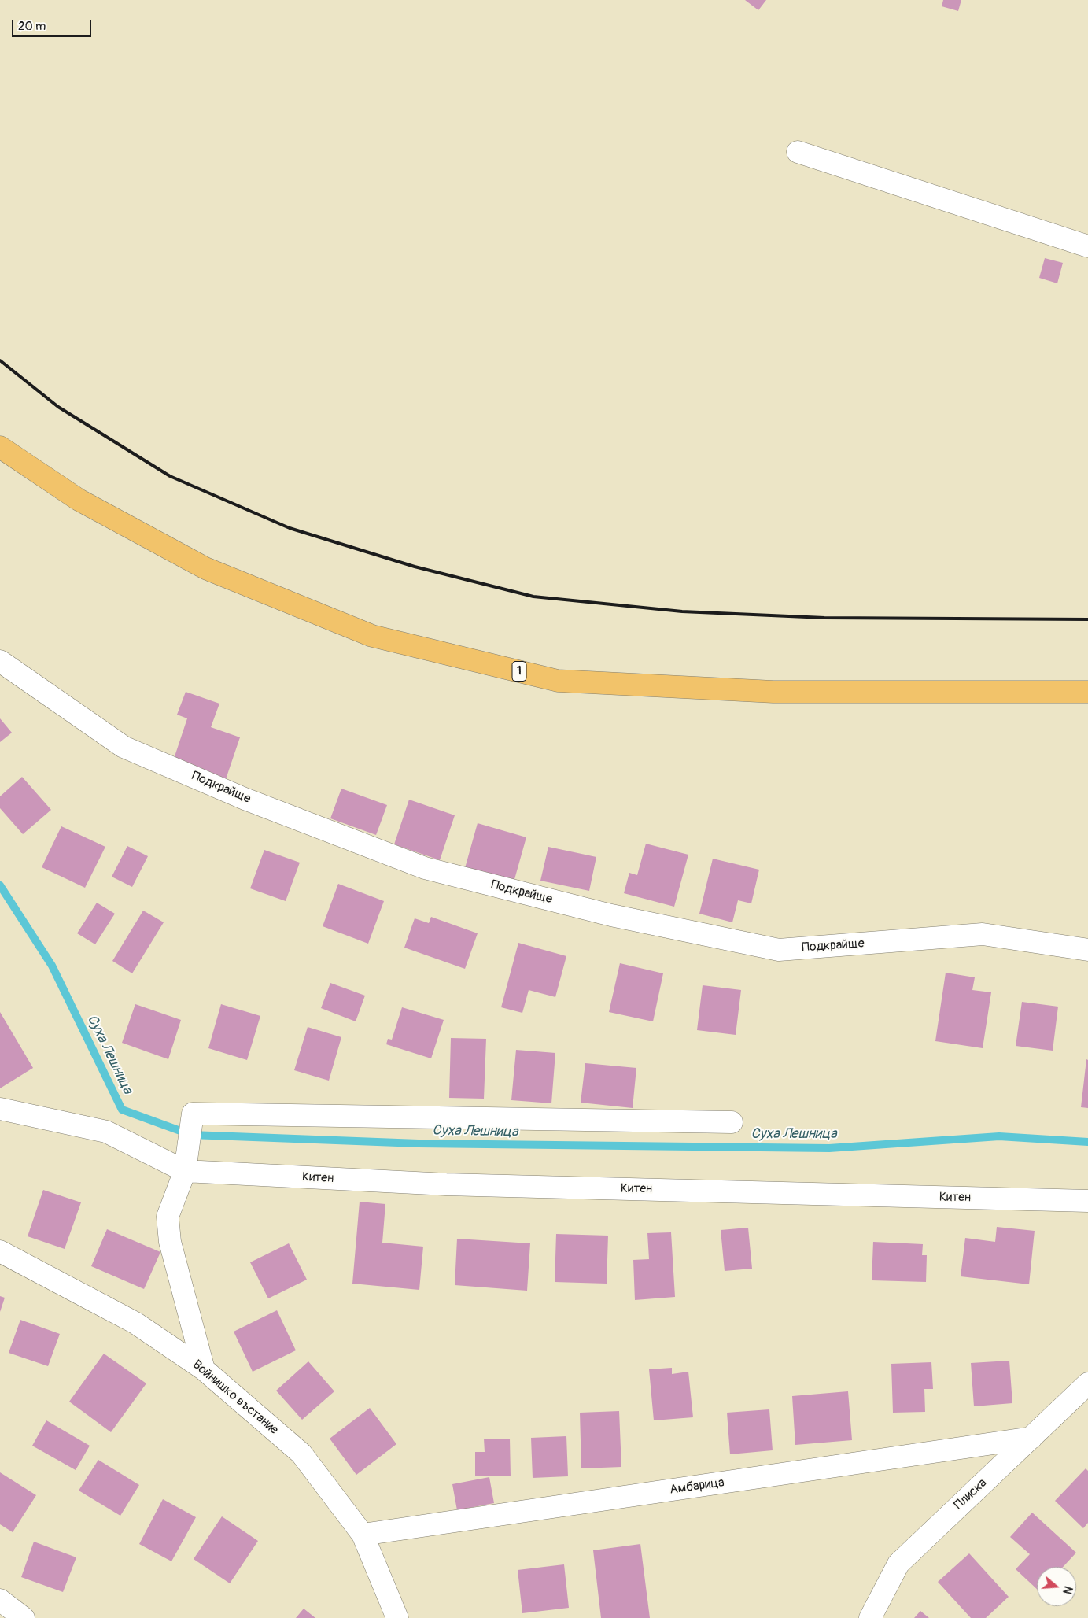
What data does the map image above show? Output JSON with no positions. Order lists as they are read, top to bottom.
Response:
{
  "streets": {
    "highway": ["1"],
    "street": [
      "Подкрайще",
      "Китен",
      "Войнишко въстание",
      "Амбарица",
      "Плиска"
    ]
  },
  "crossings": [
    ["Войнишко въстание", "Амбарица"],
    ["Амбарица", "Плиска"]
  ],
  "water": ["Суха Лешница"],
  "scale_bar": "20 m",
  "north": "right"
}
